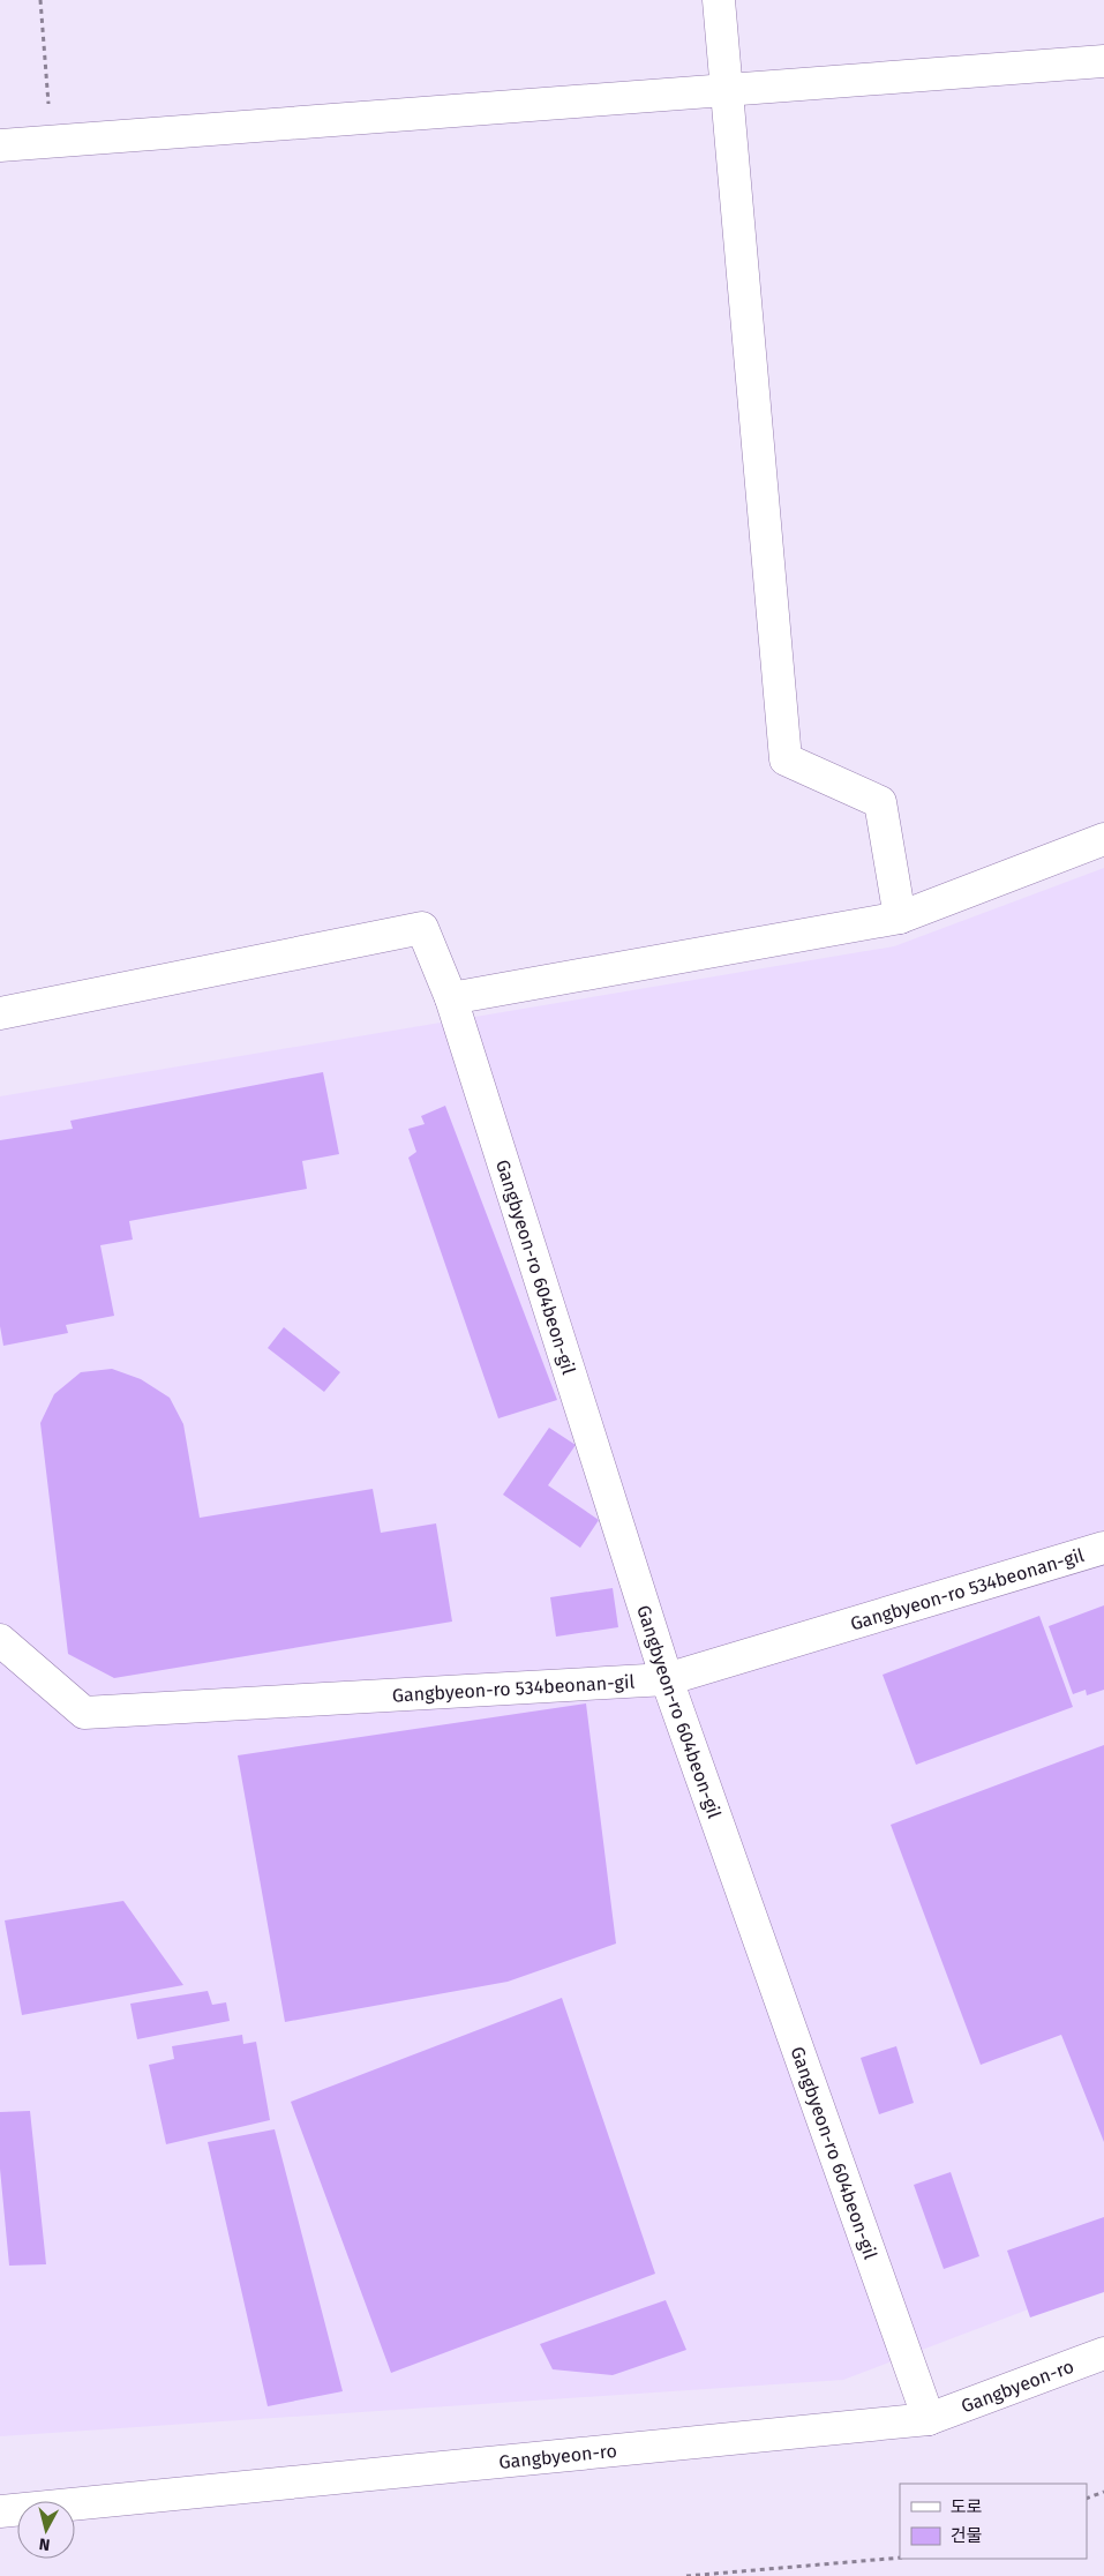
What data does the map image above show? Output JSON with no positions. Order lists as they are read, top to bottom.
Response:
{
  "streets": {
    "street": ["Gangbyeon-ro 604beon-gil", "Gangbyeon-ro 534beonan-gil", "Gangbyeon-ro"]
  },
  "crossings": [
    ["Gangbyeon-ro 604beon-gil", "Gangbyeon-ro 534beonan-gil"],
    ["Gangbyeon-ro 604beon-gil", "Gangbyeon-ro"]
  ],
  "legend": ["도로", "건물"],
  "north": "bottom"
}
